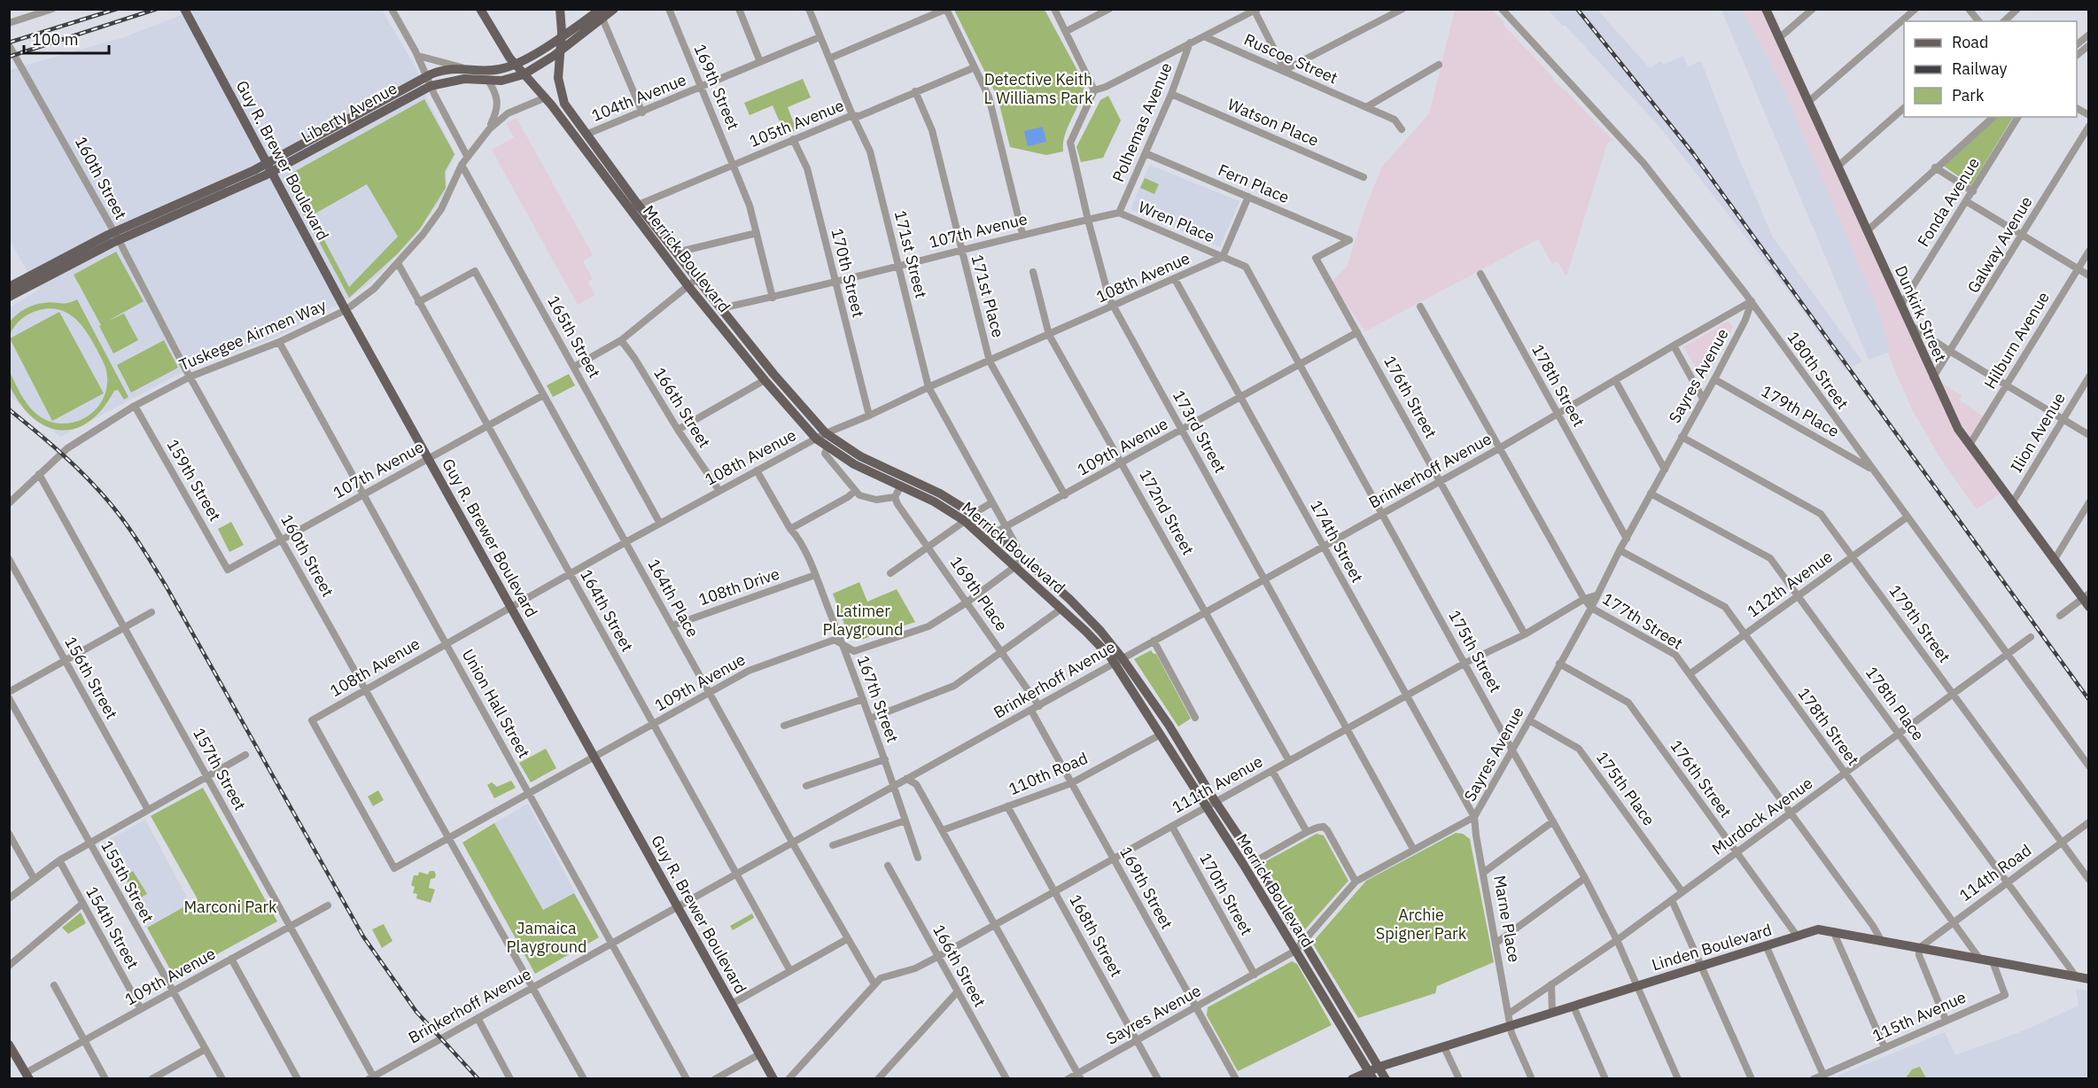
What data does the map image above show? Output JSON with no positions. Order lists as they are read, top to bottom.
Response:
{
  "streets": {
    "main road": [
      "Liberty Avenue",
      "Guy R. Brewer Boulevard",
      "Merrick Boulevard",
      "Dunkirk Street",
      "Linden Boulevard"
    ],
    "street": [
      "Ruscoe Street",
      "169th Street",
      "104th Avenue",
      "Polhemas Avenue",
      "Watson Place",
      "105th Avenue",
      "160th Street",
      "Fern Place",
      "Fonda Avenue",
      "Wren Place",
      "107th Avenue",
      "Galway Avenue",
      "171st Street",
      "170th Street",
      "108th Avenue",
      "171st Place",
      "Tuskegee Airmen Way",
      "165th Street",
      "Hilburn Avenue",
      "180th Street",
      "Sayres Avenue",
      "178th Street",
      "176th Street",
      "166th Street",
      "179th Place",
      "173rd Street",
      "Ilion Avenue",
      "109th Avenue",
      "Brinkerhoff Avenue",
      "159th Street",
      "172nd Street",
      "174th Street",
      "112th Avenue",
      "108th Drive",
      "169th Place",
      "164th Place",
      "164th Street",
      "177th Street",
      "179th Street",
      "175th Street",
      "156th Street",
      "167th Street",
      "Union Hall Street",
      "178th Place",
      "157th Street",
      "110th Road",
      "111th Avenue",
      "175th Place",
      "Murdock Avenue",
      "114th Road",
      "155th Street",
      "Marne Place",
      "154th Street",
      "168th Street",
      "115th Avenue"
    ]
  },
  "crossings": [
    ["169th Street", "104th Avenue"],
    ["169th Street", "105th Avenue"],
    ["169th Street", "107th Avenue"],
    ["169th Street", "Sayres Avenue"],
    ["169th Street", "Brinkerhoff Avenue"],
    ["169th Street", "110th Road"],
    ["169th Street", "111th Avenue"],
    ["104th Avenue", "171st Street"],
    ["104th Avenue", "Merrick Boulevard"],
    ["Liberty Avenue", "Guy R. Brewer Boulevard"],
    ["Liberty Avenue", "160th Street"],
    ["Liberty Avenue", "Merrick Boulevard"],
    ["Liberty Avenue", "Tuskegee Airmen Way"],
    ["Polhemas Avenue", "Watson Place"],
    ["Polhemas Avenue", "Fern Place"],
    ["Polhemas Avenue", "Wren Place"],
    ["Polhemas Avenue", "107th Avenue"],
    ["105th Avenue", "171st Street"],
    ["105th Avenue", "Merrick Boulevard"],
    ["105th Avenue", "170th Street"],
    ["105th Avenue", "171st Place"],
    ["Guy R. Brewer Boulevard", "107th Avenue"],
    ["Guy R. Brewer Boulevard", "108th Avenue"],
    ["Guy R. Brewer Boulevard", "Tuskegee Airmen Way"],
    ["Guy R. Brewer Boulevard", "109th Avenue"],
    ["Guy R. Brewer Boulevard", "Brinkerhoff Avenue"],
    ["160th Street", "107th Avenue"],
    ["160th Street", "108th Avenue"],
    ["160th Street", "Tuskegee Airmen Way"],
    ["160th Street", "109th Avenue"],
    ["160th Street", "Brinkerhoff Avenue"],
    ["Fern Place", "176th Street"],
    ["Fonda Avenue", "Dunkirk Street"],
    ["Wren Place", "107th Avenue"],
    ["Wren Place", "108th Avenue"],
    ["Wren Place", "175th Street"],
    ["107th Avenue", "171st Street"],
    ["107th Avenue", "Merrick Boulevard"],
    ["107th Avenue", "170th Street"],
    ["107th Avenue", "171st Place"],
    ["107th Avenue", "173rd Street"],
    ["107th Avenue", "159th Street"],
    ["107th Avenue", "164th Place"],
    ["107th Avenue", "164th Street"],
    ["107th Avenue", "Union Hall Street"],
    ["Galway Avenue", "Dunkirk Street"],
    ["171st Street", "Merrick Boulevard"],
    ["171st Street", "108th Avenue"],
    ["171st Street", "109th Avenue"],
    ["Merrick Boulevard", "108th Avenue"],
    ["Merrick Boulevard", "Tuskegee Airmen Way"],
    ["Merrick Boulevard", "Sayres Avenue"],
    ["Merrick Boulevard", "109th Avenue"],
    ["Merrick Boulevard", "Brinkerhoff Avenue"],
    ["Merrick Boulevard", "110th Road"],
    ["Merrick Boulevard", "111th Avenue"],
    ["Merrick Boulevard", "Linden Boulevard"],
    ["170th Street", "108th Avenue"],
    ["170th Street", "Sayres Avenue"],
    ["170th Street", "111th Avenue"],
    ["108th Avenue", "171st Place"],
    ["108th Avenue", "165th Street"],
    ["108th Avenue", "166th Street"],
    ["108th Avenue", "173rd Street"],
    ["108th Avenue", "109th Avenue"],
    ["108th Avenue", "172nd Street"],
    ["108th Avenue", "174th Street"],
    ["108th Avenue", "164th Place"],
    ["108th Avenue", "164th Street"],
    ["108th Avenue", "175th Street"],
    ["108th Avenue", "167th Street"],
    ["108th Avenue", "Union Hall Street"],
    ["171st Place", "109th Avenue"],
    ["Dunkirk Street", "Hilburn Avenue"],
    ["Dunkirk Street", "Ilion Avenue"],
    ["Tuskegee Airmen Way", "165th Street"],
    ["Tuskegee Airmen Way", "159th Street"],
    ["Tuskegee Airmen Way", "164th Street"],
    ["Tuskegee Airmen Way", "Union Hall Street"],
    ["Tuskegee Airmen Way", "157th Street"],
    ["180th Street", "Sayres Avenue"],
    ["180th Street", "179th Place"],
    ["180th Street", "Brinkerhoff Avenue"],
    ["180th Street", "112th Avenue"],
    ["180th Street", "Murdock Avenue"],
    ["Sayres Avenue", "178th Street"],
    ["Sayres Avenue", "176th Street"],
    ["Sayres Avenue", "179th Place"],
    ["Sayres Avenue", "173rd Street"],
    ["Sayres Avenue", "Brinkerhoff Avenue"],
    ["Sayres Avenue", "174th Street"],
    ["Sayres Avenue", "177th Street"],
    ["Sayres Avenue", "179th Street"],
    ["Sayres Avenue", "175th Street"],
    ["Sayres Avenue", "178th Place"],
    ["Sayres Avenue", "111th Avenue"],
    ["Sayres Avenue", "175th Place"],
    ["Sayres Avenue", "Marne Place"],
    ["Sayres Avenue", "168th Street"],
    ["178th Street", "Brinkerhoff Avenue"],
    ["178th Street", "112th Avenue"],
    ["178th Street", "Murdock Avenue"],
    ["178th Street", "114th Road"],
    ["178th Street", "Linden Boulevard"],
    ["176th Street", "109th Avenue"],
    ["176th Street", "Brinkerhoff Avenue"],
    ["176th Street", "111th Avenue"],
    ["176th Street", "Murdock Avenue"],
    ["176th Street", "Linden Boulevard"],
    ["166th Street", "111th Avenue"],
    ["173rd Street", "109th Avenue"],
    ["173rd Street", "Brinkerhoff Avenue"],
    ["173rd Street", "111th Avenue"],
    ["109th Avenue", "172nd Street"],
    ["109th Avenue", "174th Street"],
    ["109th Avenue", "169th Place"],
    ["109th Avenue", "164th Place"],
    ["109th Avenue", "164th Street"],
    ["109th Avenue", "175th Street"],
    ["109th Avenue", "167th Street"],
    ["109th Avenue", "Union Hall Street"],
    ["109th Avenue", "157th Street"],
    ["109th Avenue", "155th Street"],
    ["109th Avenue", "154th Street"],
    ["Brinkerhoff Avenue", "172nd Street"],
    ["Brinkerhoff Avenue", "174th Street"],
    ["Brinkerhoff Avenue", "169th Place"],
    ["Brinkerhoff Avenue", "164th Place"],
    ["Brinkerhoff Avenue", "164th Street"],
    ["Brinkerhoff Avenue", "177th Street"],
    ["Brinkerhoff Avenue", "175th Street"],
    ["Brinkerhoff Avenue", "167th Street"],
    ["Brinkerhoff Avenue", "Union Hall Street"],
    ["Brinkerhoff Avenue", "157th Street"],
    ["172nd Street", "111th Avenue"],
    ["174th Street", "111th Avenue"],
    ["174th Street", "Marne Place"],
    ["112th Avenue", "177th Street"],
    ["112th Avenue", "179th Street"],
    ["112th Avenue", "178th Place"],
    ["108th Drive", "164th Place"],
    ["108th Drive", "167th Street"],
    ["164th Place", "164th Street"],
    ["164th Place", "111th Avenue"],
    ["177th Street", "111th Avenue"],
    ["177th Street", "Murdock Avenue"],
    ["177th Street", "Linden Boulevard"],
    ["179th Street", "Murdock Avenue"],
    ["179th Street", "114th Road"],
    ["175th Street", "111th Avenue"],
    ["175th Street", "Murdock Avenue"],
    ["175th Street", "Linden Boulevard"],
    ["178th Place", "Murdock Avenue"],
    ["178th Place", "114th Road"],
    ["178th Place", "Linden Boulevard"],
    ["110th Road", "168th Street"],
    ["111th Avenue", "168th Street"],
    ["175th Place", "Murdock Avenue"],
    ["Murdock Avenue", "Marne Place"],
    ["114th Road", "Linden Boulevard"],
    ["Marne Place", "Linden Boulevard"],
    ["Linden Boulevard", "115th Avenue"]
  ],
  "parks": [
    "Detective Keith L Williams Park",
    "Latimer Playground",
    "Marconi Park",
    "Archie Spigner Park",
    "Jamaica Playground"
  ],
  "legend": ["Road", "Railway", "Park"],
  "scale_bar": "100 m"
}
